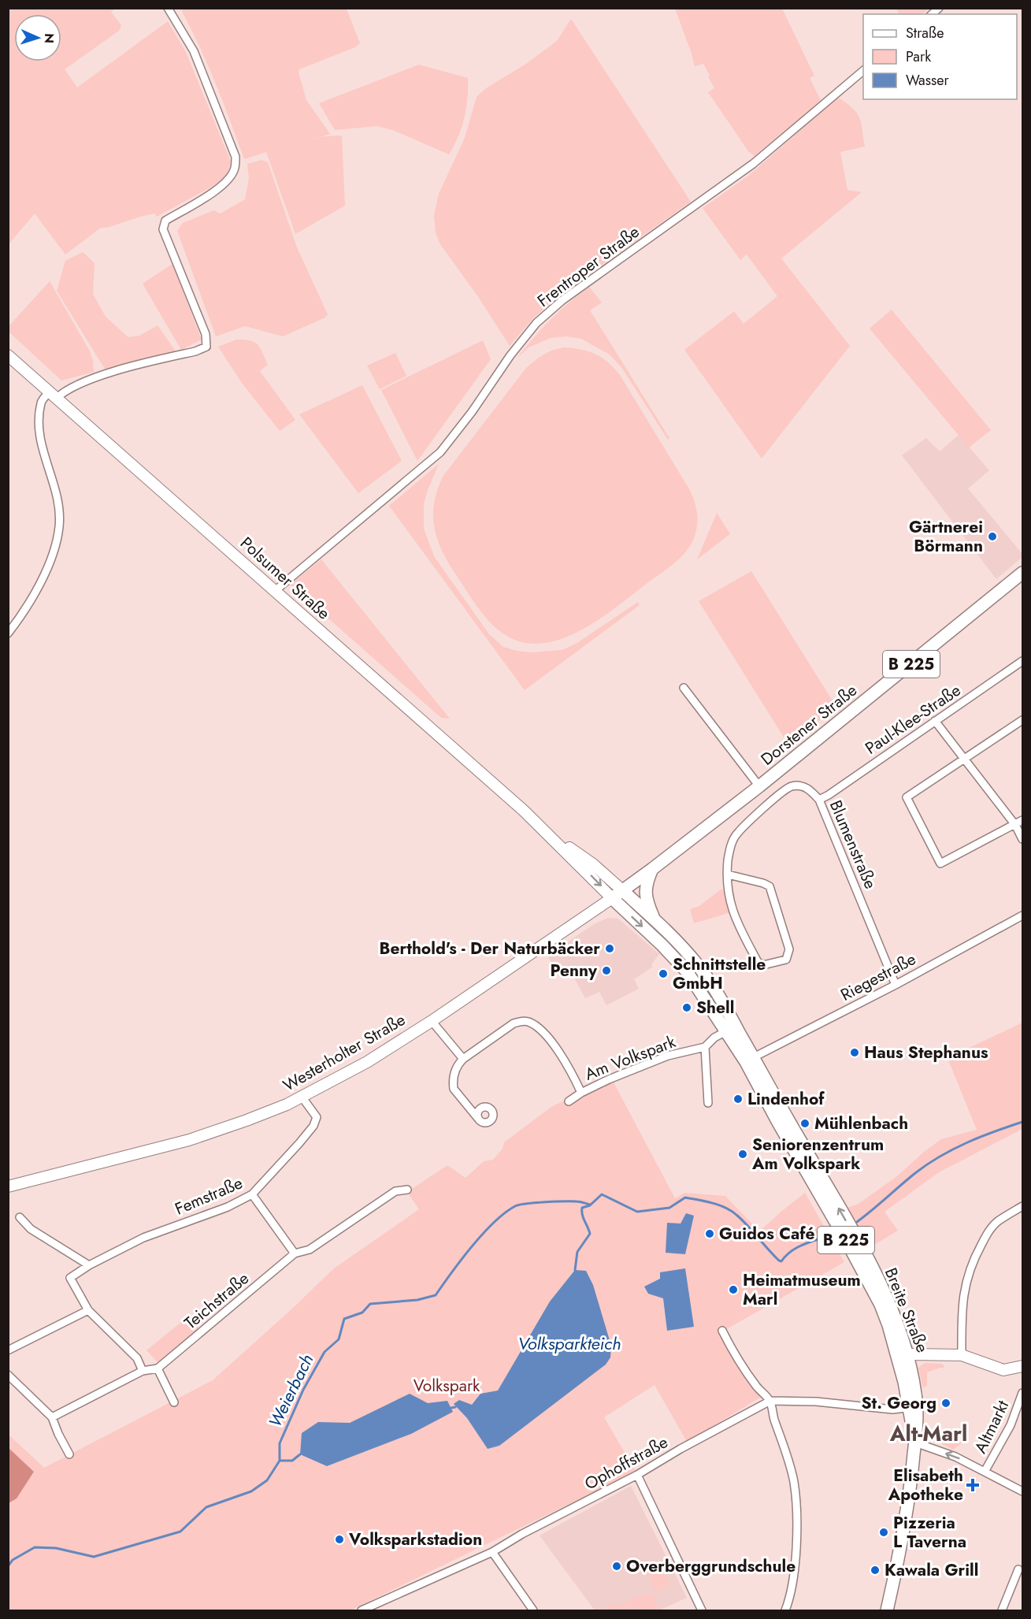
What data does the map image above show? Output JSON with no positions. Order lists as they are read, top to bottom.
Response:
{
  "streets": {
    "main road": [
      "Polsumer Straße",
      "B 225",
      "Dorstener Straße",
      "Westerholter Straße",
      "Breite Straße"
    ],
    "street": [
      "Frentroper Straße",
      "Paul-Klee-Straße",
      "Blumenstraße",
      "Riegestraße",
      "Am Volkspark",
      "Femstraße",
      "Teichstraße",
      "Altmarkt",
      "Ophoffstraße"
    ]
  },
  "crossings": [
    ["Frentroper Straße", "Polsumer Straße"],
    ["Polsumer Straße", "Dorstener Straße"],
    ["Polsumer Straße", "Westerholter Straße"],
    ["Polsumer Straße", "Breite Straße"],
    ["B 225", "Breite Straße"],
    ["Paul-Klee-Straße", "Blumenstraße"],
    ["Dorstener Straße", "Westerholter Straße"],
    ["Dorstener Straße", "Breite Straße"],
    ["Blumenstraße", "Riegestraße"],
    ["Riegestraße", "Breite Straße"],
    ["Westerholter Straße", "Femstraße"],
    ["Westerholter Straße", "Breite Straße"],
    ["Am Volkspark", "Breite Straße"],
    ["Breite Straße", "Ophoffstraße"]
  ],
  "districts": ["Alt-Marl"],
  "water": ["Volksparkteich", "Weierbach"],
  "parks": ["Volkspark"],
  "places": {
    "other": [
      "Gärtnerei Börmann",
      "Berthold's - Der Naturbäcker",
      "Penny",
      "Schnittstelle GmbH",
      "Shell",
      "Haus Stephanus",
      "Lindenhof",
      "Mühlenbach",
      "Seniorenzentrum Am Volkspark",
      "Guidos Café",
      "Heimatmuseum Marl",
      "St. Georg",
      "Pizzeria L Taverna",
      "Volksparkstadion",
      "Overberggrundschule",
      "Kawala Grill"
    ],
    "health": ["Elisabeth Apotheke"]
  },
  "legend": ["Straße", "Park", "Wasser"],
  "north": "right"
}
